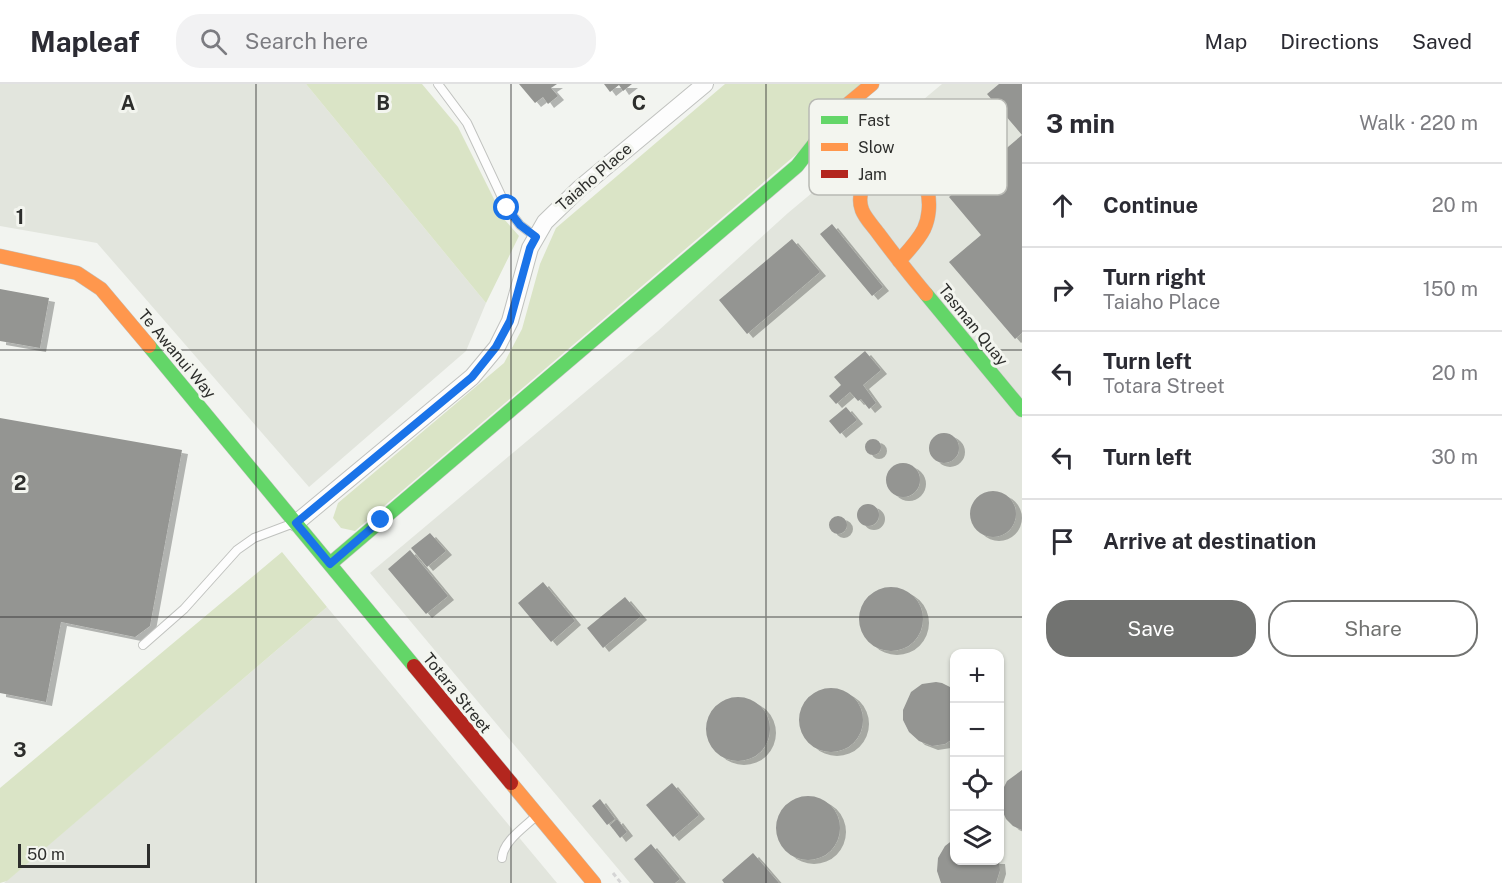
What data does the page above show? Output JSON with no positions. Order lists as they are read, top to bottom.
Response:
{
  "streets": {
    "street": [
      "Taiaho Place",
      "Tasman Quay",
      "Te Awanui Way",
      "Totara Street"
    ]
  },
  "crossings": [
    ["Taiaho Place", "Te Awanui Way"],
    ["Taiaho Place", "Totara Street"],
    ["Te Awanui Way", "Totara Street"]
  ],
  "legend": ["Fast", "Slow", "Jam"],
  "scale_bar": "50 m",
  "page": {
    "header": "Mapleaf",
    "search": "Search here",
    "nav": ["Map", "Directions", "Saved"],
    "heading": ["3 min", "Walk · 220 m"],
    "list": [
      ["Continue", "20 m"],
      ["Turn right", "Taiaho Place", "150 m"],
      ["Turn left", "Totara Street", "20 m"],
      ["Turn left", "30 m"],
      "Arrive at destination"
    ],
    "buttons": ["Save", "Share"],
    "map_buttons": ["+", "−"],
    "scale": "50 m"
  },
  "grid": {
    "columns": ["A", "B", "C"],
    "rows": ["1", "2", "3"]
  }
}
